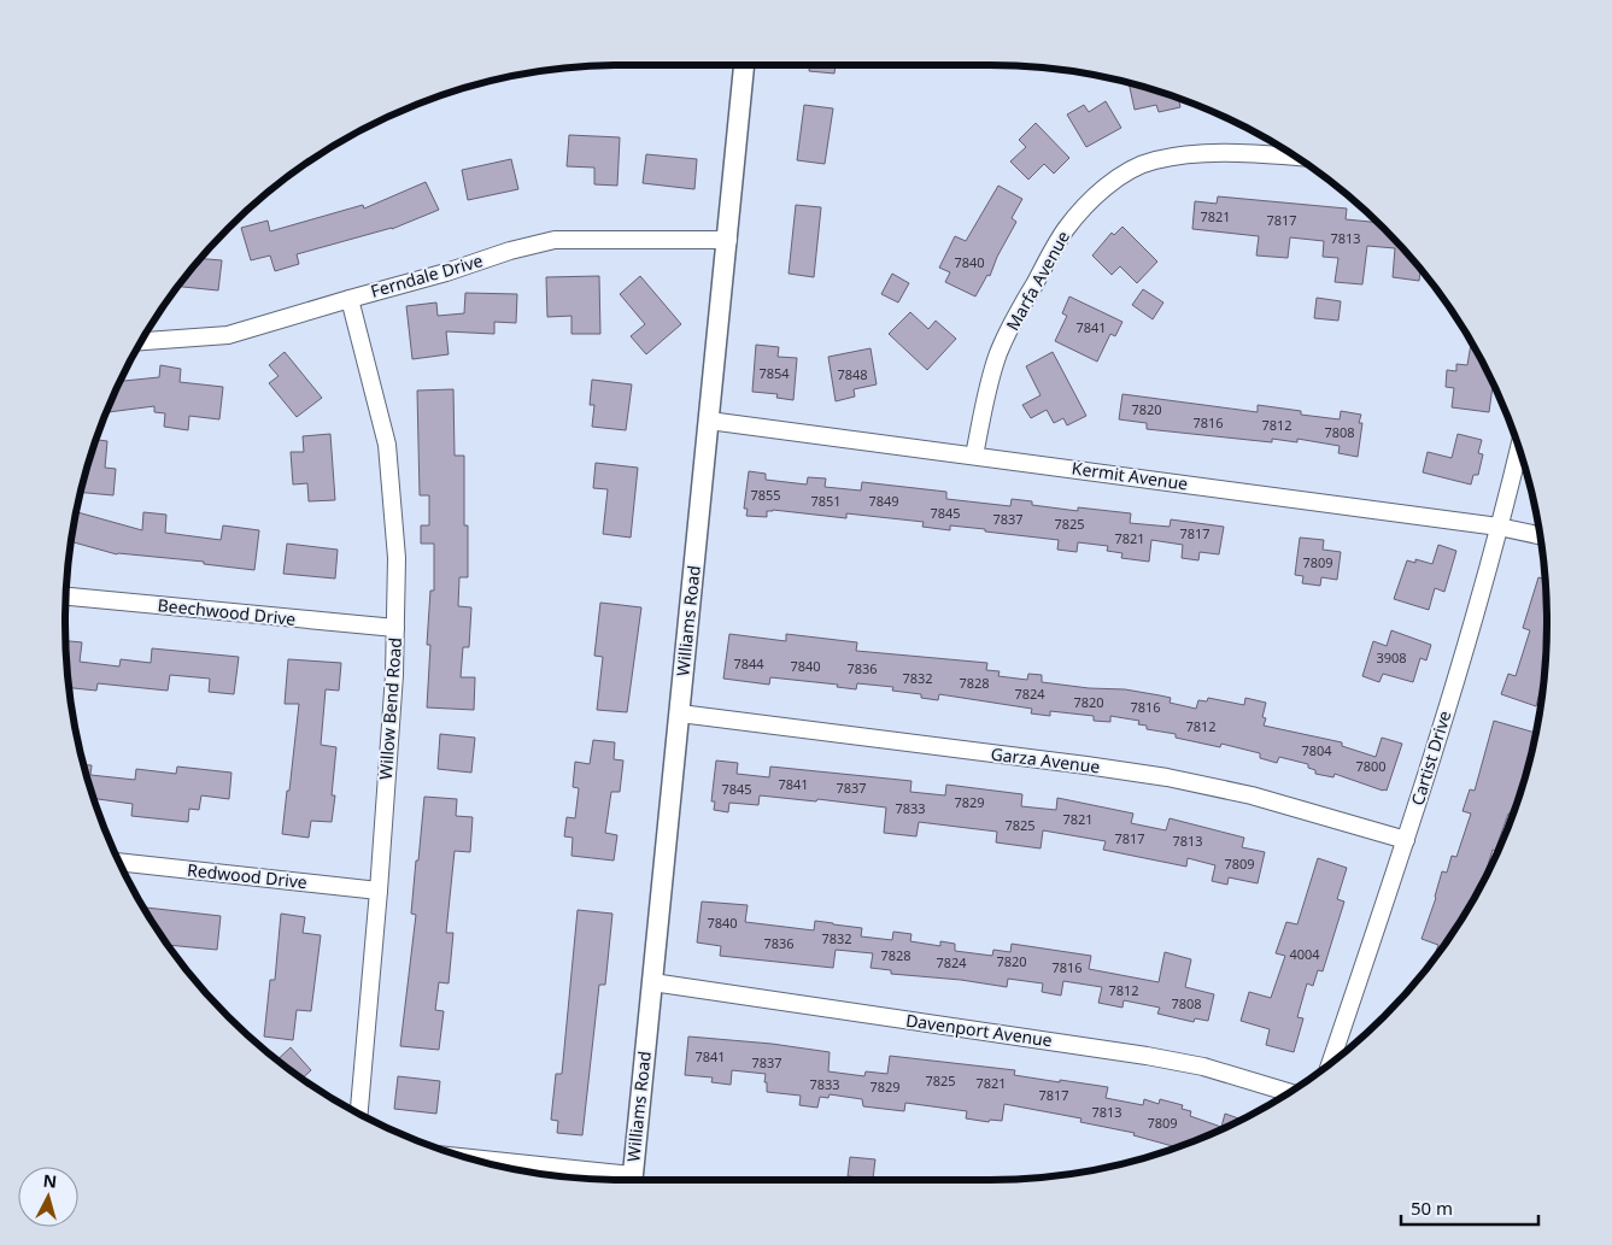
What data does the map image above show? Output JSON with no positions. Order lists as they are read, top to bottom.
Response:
{
  "streets": {
    "street": [
      "Ferndale Drive",
      "Marfa Avenue",
      "Kermit Avenue",
      "Beechwood Drive",
      "Williams Road",
      "Willow Bend Road",
      "Cartist Drive",
      "Garza Avenue",
      "Redwood Drive",
      "Davenport Avenue"
    ]
  },
  "crossings": [
    ["Ferndale Drive", "Williams Road"],
    ["Ferndale Drive", "Willow Bend Road"],
    ["Marfa Avenue", "Kermit Avenue"],
    ["Kermit Avenue", "Williams Road"],
    ["Kermit Avenue", "Cartist Drive"],
    ["Beechwood Drive", "Willow Bend Road"],
    ["Williams Road", "Garza Avenue"],
    ["Williams Road", "Davenport Avenue"],
    ["Willow Bend Road", "Redwood Drive"],
    ["Cartist Drive", "Garza Avenue"]
  ],
  "house_numbers": [
    "7821",
    "7817",
    "7813",
    "7840",
    "7841",
    "7854",
    "7848",
    "7820",
    "7816",
    "7812",
    "7808",
    "7855",
    "7851",
    "7849",
    "7845",
    "7837",
    "7825",
    "7817",
    "7821",
    "7809",
    "3908",
    "7844",
    "7840",
    "7836",
    "7832",
    "7828",
    "7824",
    "7820",
    "7816",
    "7812",
    "7804",
    "7800",
    "7841",
    "7837",
    "7845",
    "7829",
    "7833",
    "7821",
    "7825",
    "7817",
    "7813",
    "7809",
    "7840",
    "7832",
    "7836",
    "4004",
    "7828",
    "7820",
    "7824",
    "7816",
    "7812",
    "7808",
    "7841",
    "7837",
    "7825",
    "7821",
    "7833",
    "7829",
    "7817",
    "7813",
    "7809"
  ],
  "scale_bar": "50 m",
  "north": "top"
}
